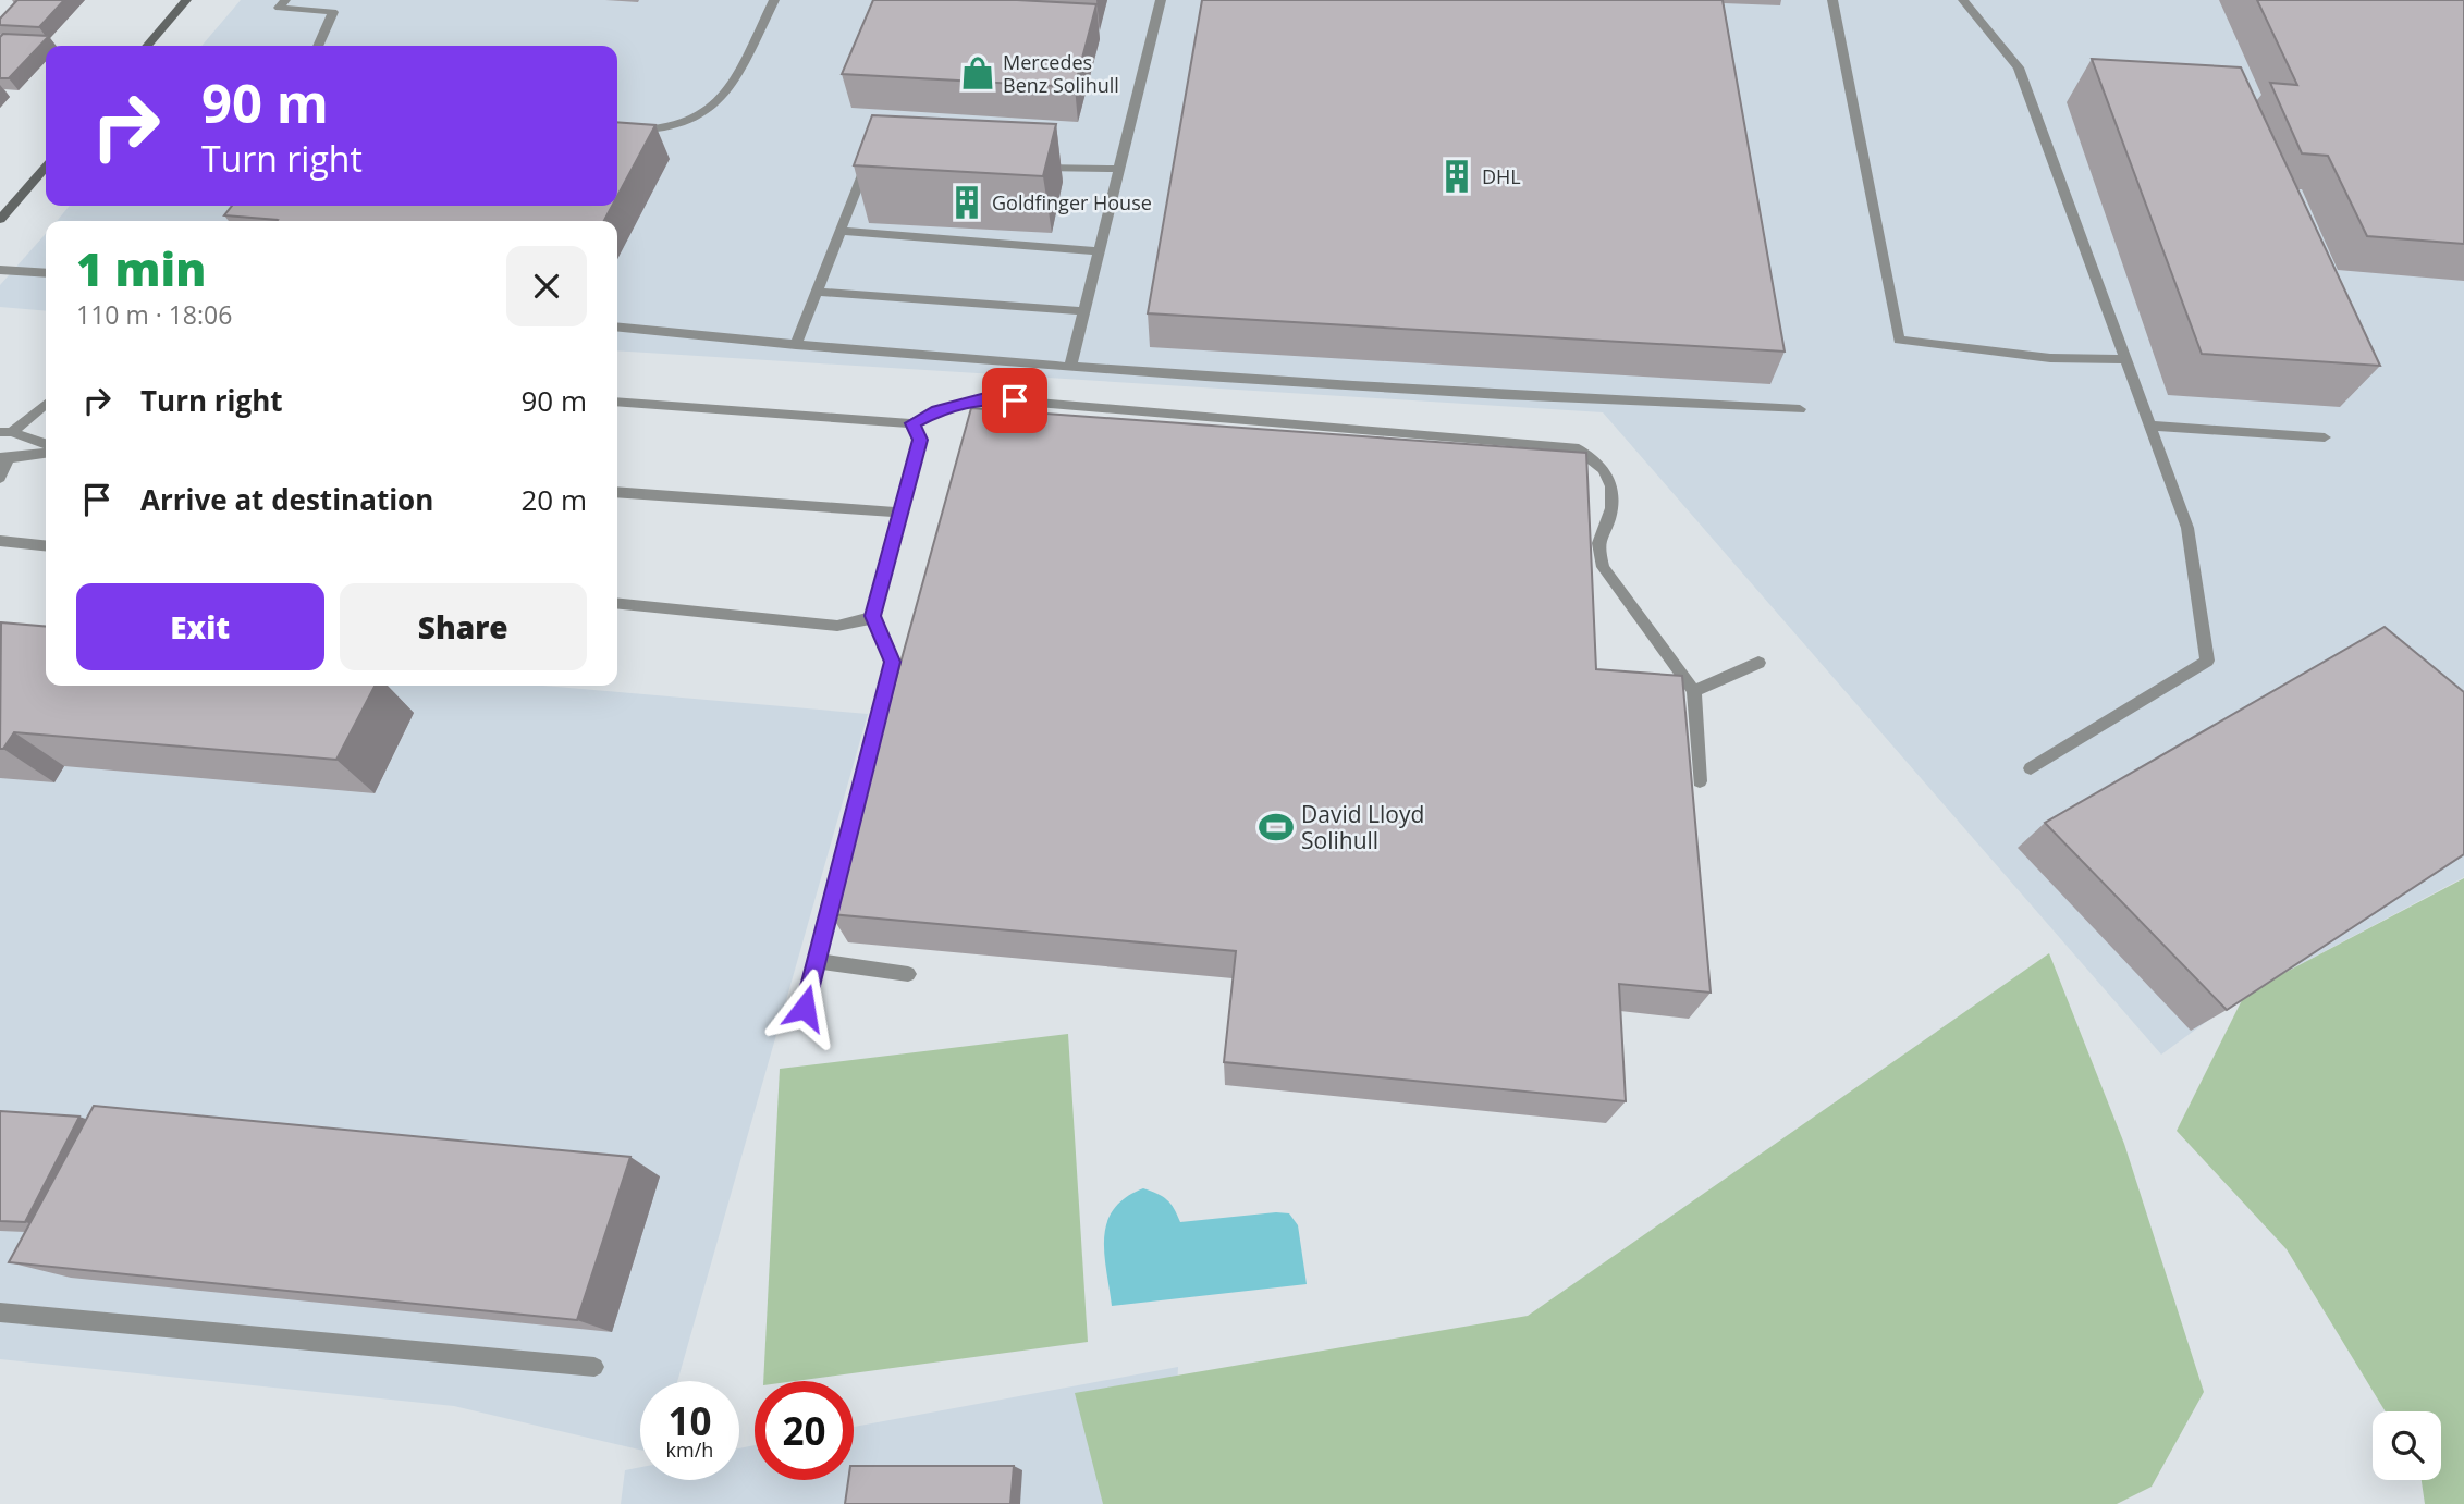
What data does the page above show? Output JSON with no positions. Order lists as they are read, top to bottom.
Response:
{
  "places": {
    "shop": ["Mercedes Benz Solihull"],
    "building": ["DHL", "Goldfinger House"],
    "sports": ["David Lloyd Solihull"]
  },
  "page": {
    "turn": ["90 m", "Turn right"],
    "heading": ["1 min", "110 m · 18:06"],
    "list": [
      {
        "name": "Turn right",
        "value": "90 m"
      },
      {
        "name": "Arrive at destination",
        "value": "20 m"
      }
    ],
    "buttons": ["Exit", "Share"],
    "speed": "10 km/h",
    "limit": "20"
  }
}
